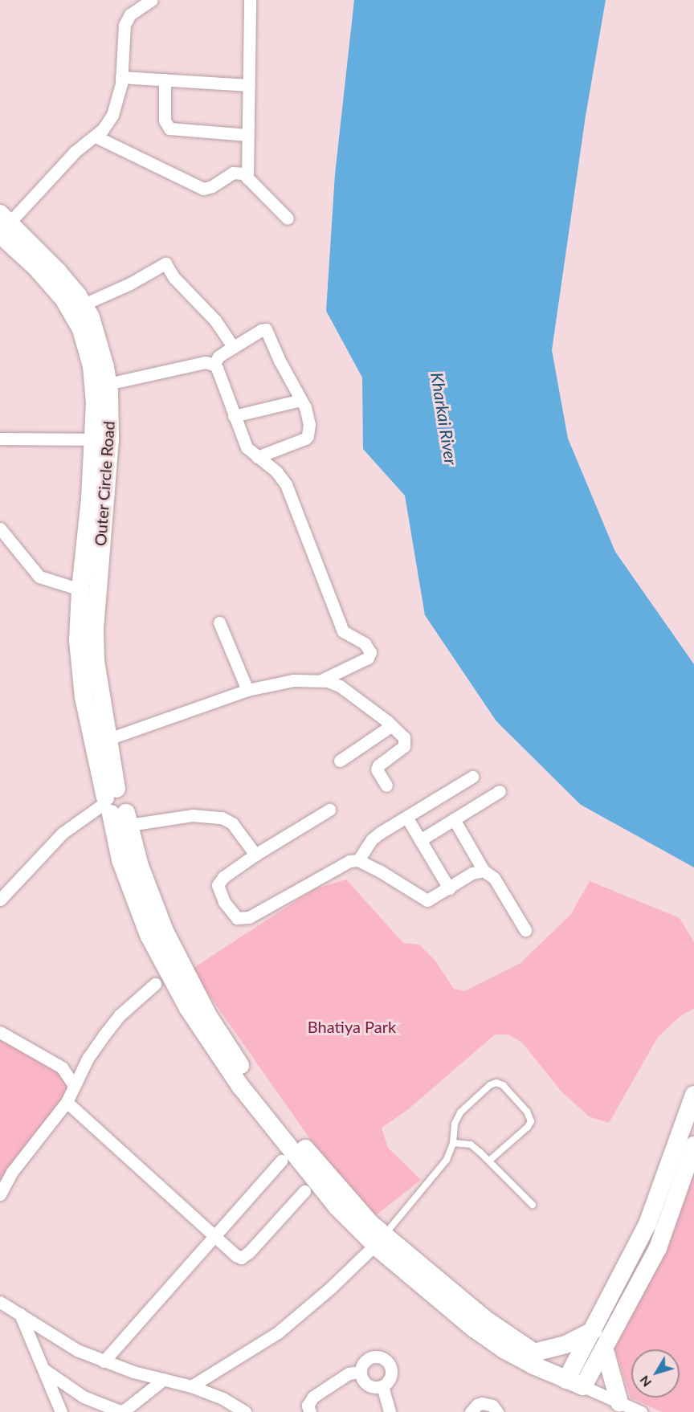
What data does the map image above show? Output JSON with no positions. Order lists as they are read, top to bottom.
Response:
{
  "streets": {
    "main road": ["Outer Circle Road"]
  },
  "water": ["Kharkai River"],
  "parks": ["Bhatiya Park"],
  "north": "bottom left"
}
